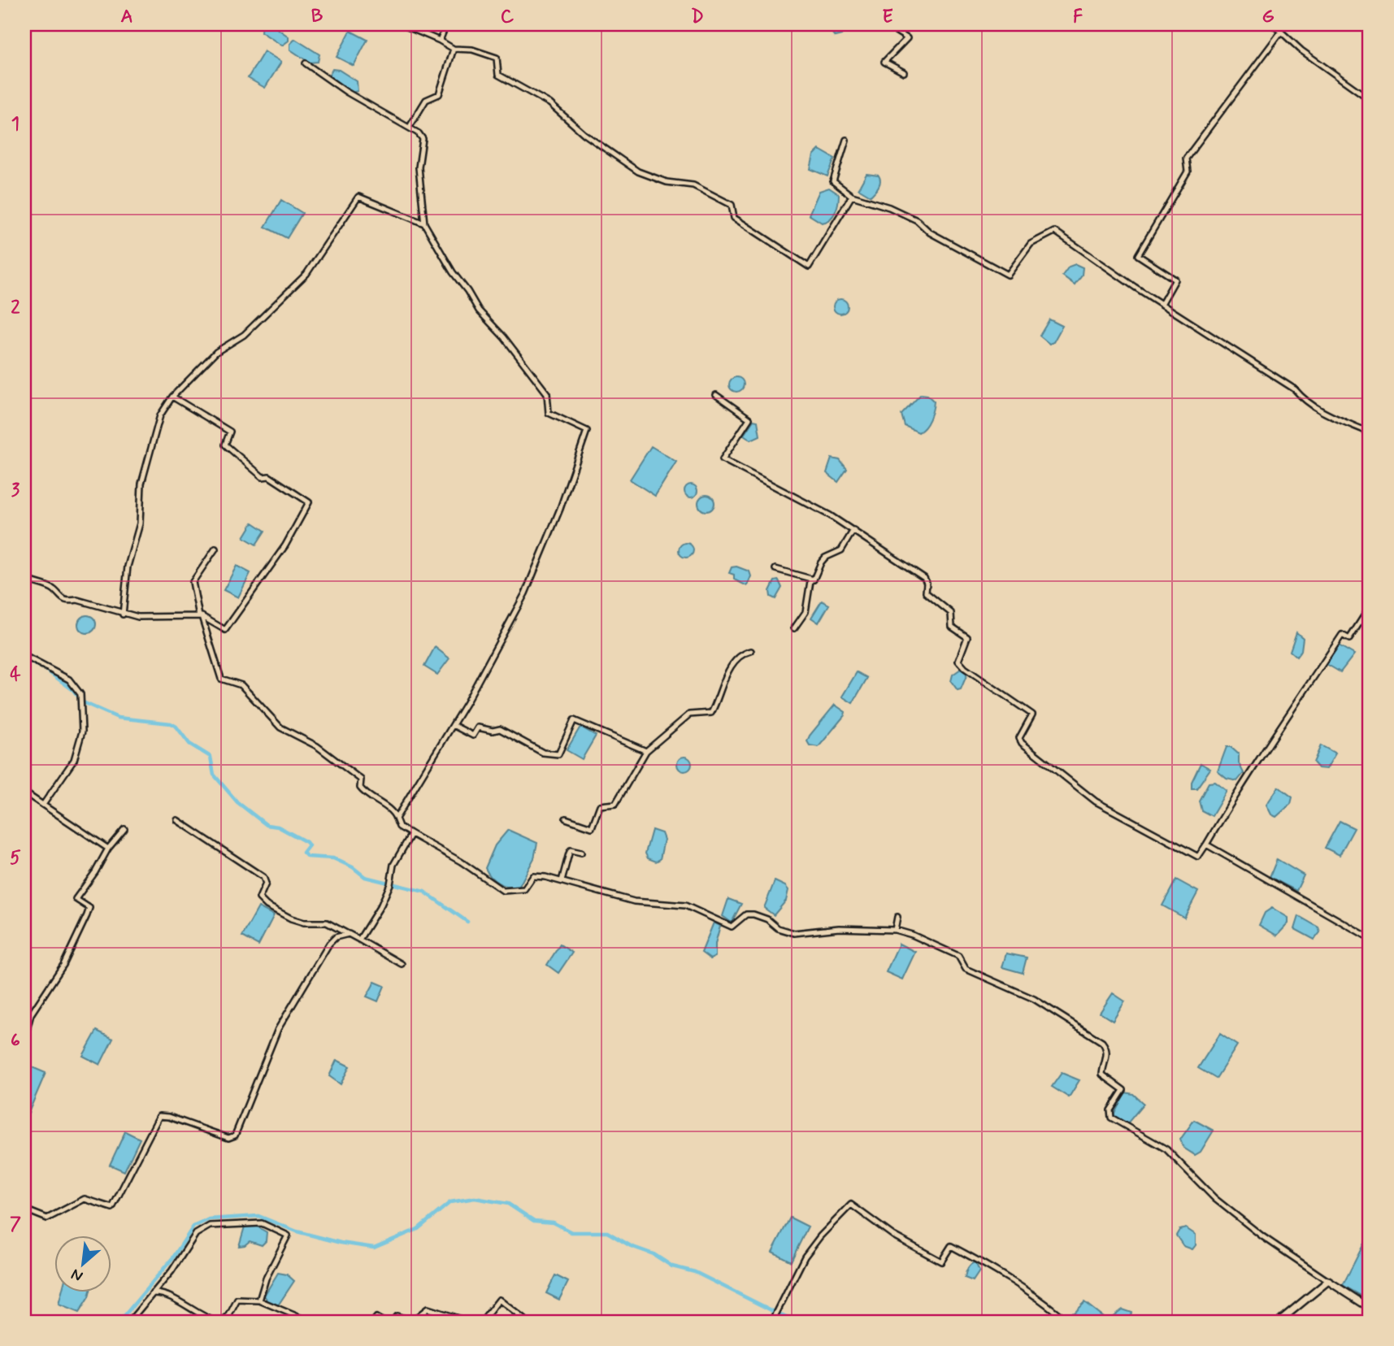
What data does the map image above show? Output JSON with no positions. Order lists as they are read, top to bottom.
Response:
{
  "north": "bottom left",
  "grid": {
    "columns": [
      "A",
      "B",
      "C",
      "D",
      "E",
      "F",
      "G"
    ],
    "rows": [
      "1",
      "2",
      "3",
      "4",
      "5",
      "6",
      "7"
    ]
  }
}
